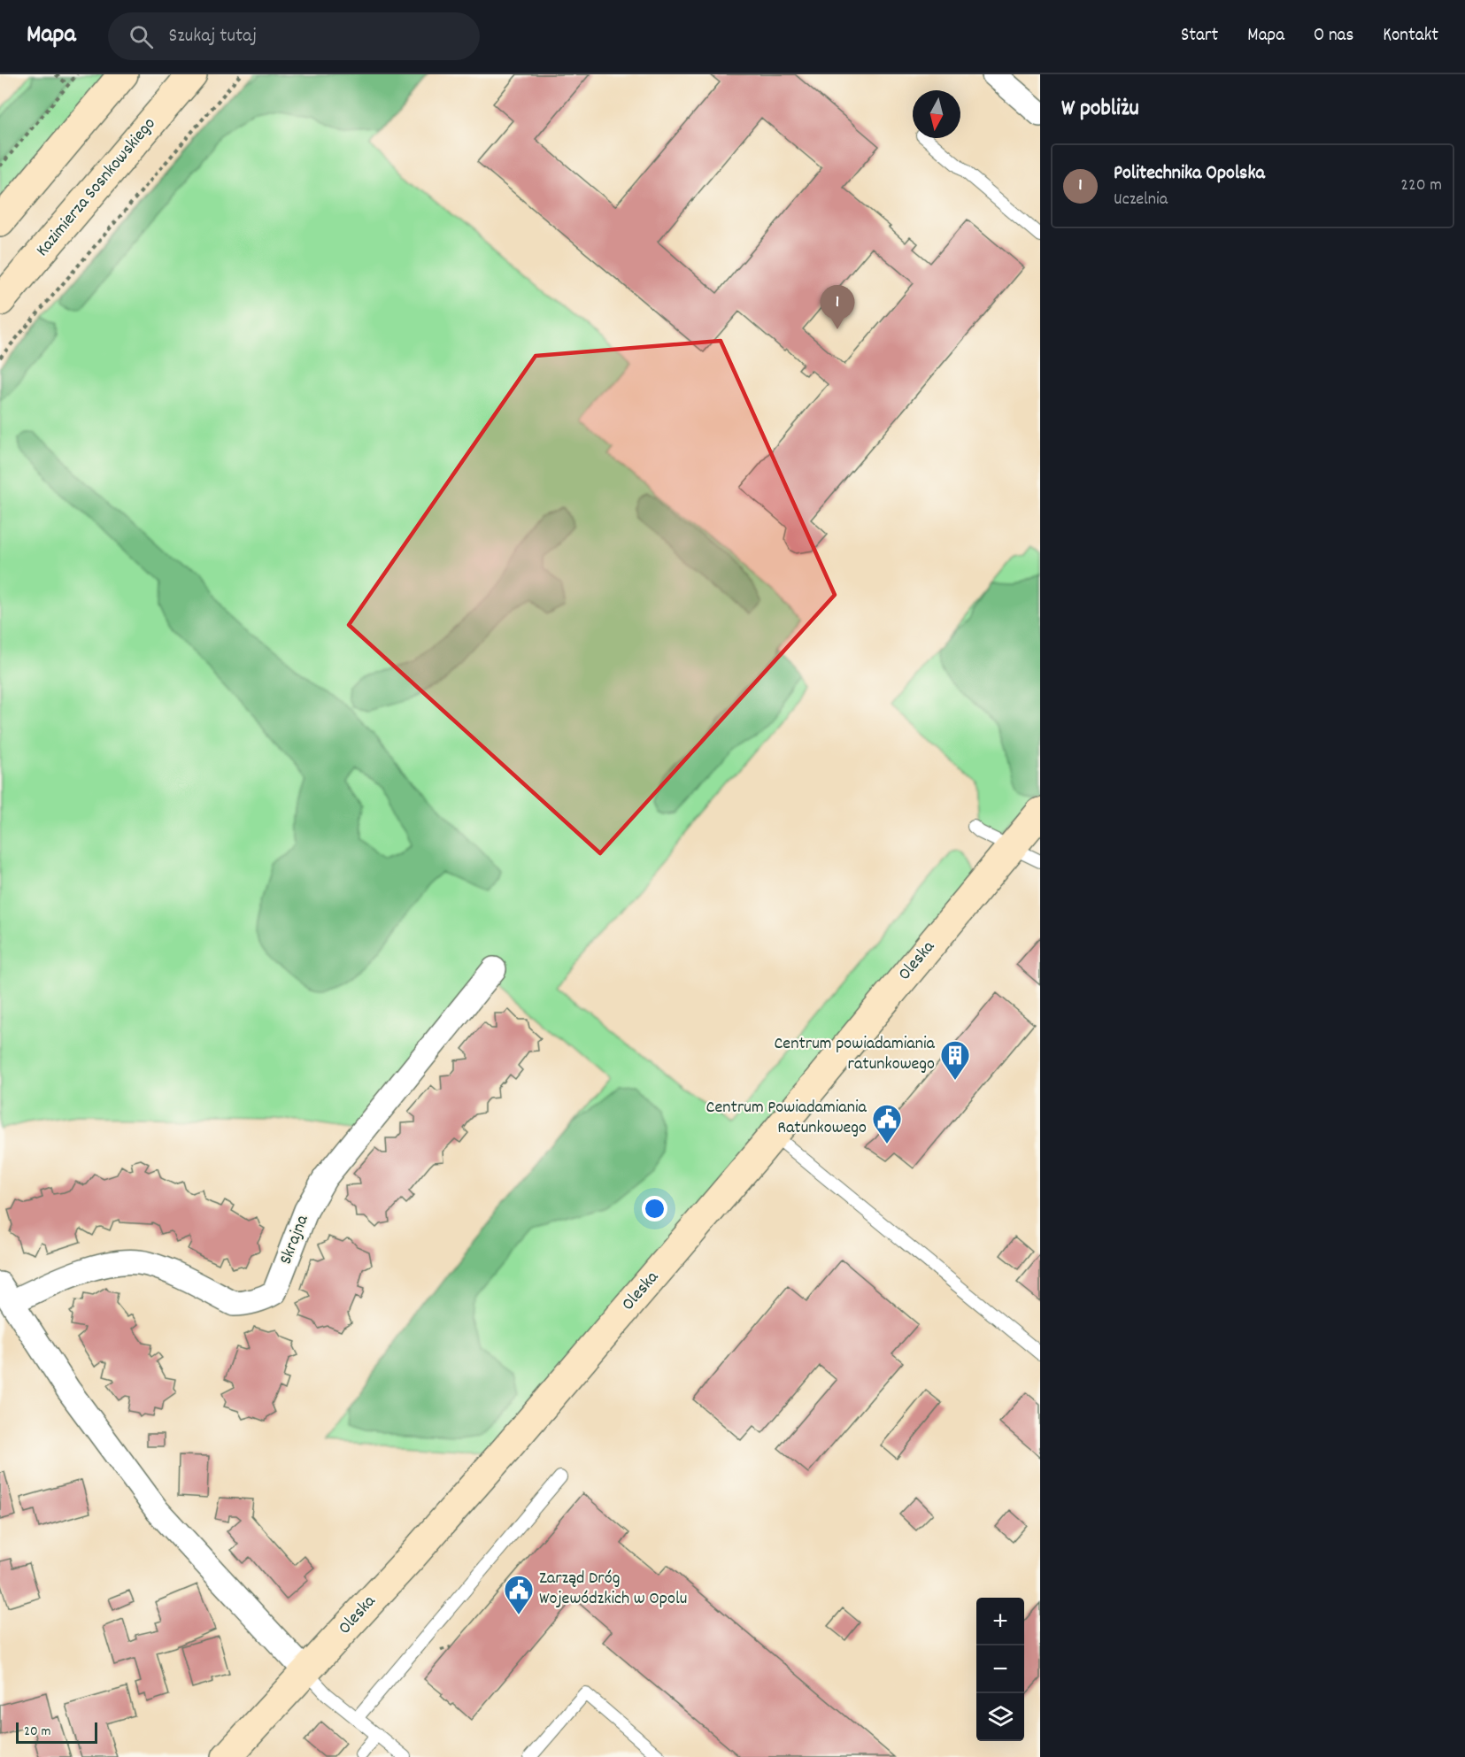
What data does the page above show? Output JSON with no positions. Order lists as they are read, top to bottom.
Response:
{
  "streets": {
    "main road": ["Kazimierza Sosnkowskiego", "Oleska"],
    "street": ["Skrajna"]
  },
  "crossings": [
    ["Oleska", "Skrajna"]
  ],
  "places": {
    "building": ["Centrum powiadamiania ratunkowego"],
    "public building": ["Centrum Powiadamiania Ratunkowego", "Zarząd Dróg Wojewódzkich w Opolu"]
  },
  "scale_bar": "20 m",
  "north": "bottom",
  "page": {
    "header": "Mapa",
    "search": "Szukaj tutaj",
    "nav": [
      "Start",
      "Mapa",
      "O nas",
      "Kontakt"
    ],
    "heading": "W pobliżu",
    "list": [
      {
        "mark": "1",
        "name": "Politechnika Opolska",
        "note": "Uczelnia",
        "value": "220 m"
      }
    ],
    "pins": "1",
    "map_buttons": ["+", "−"],
    "scale": "20 m"
  }
}
